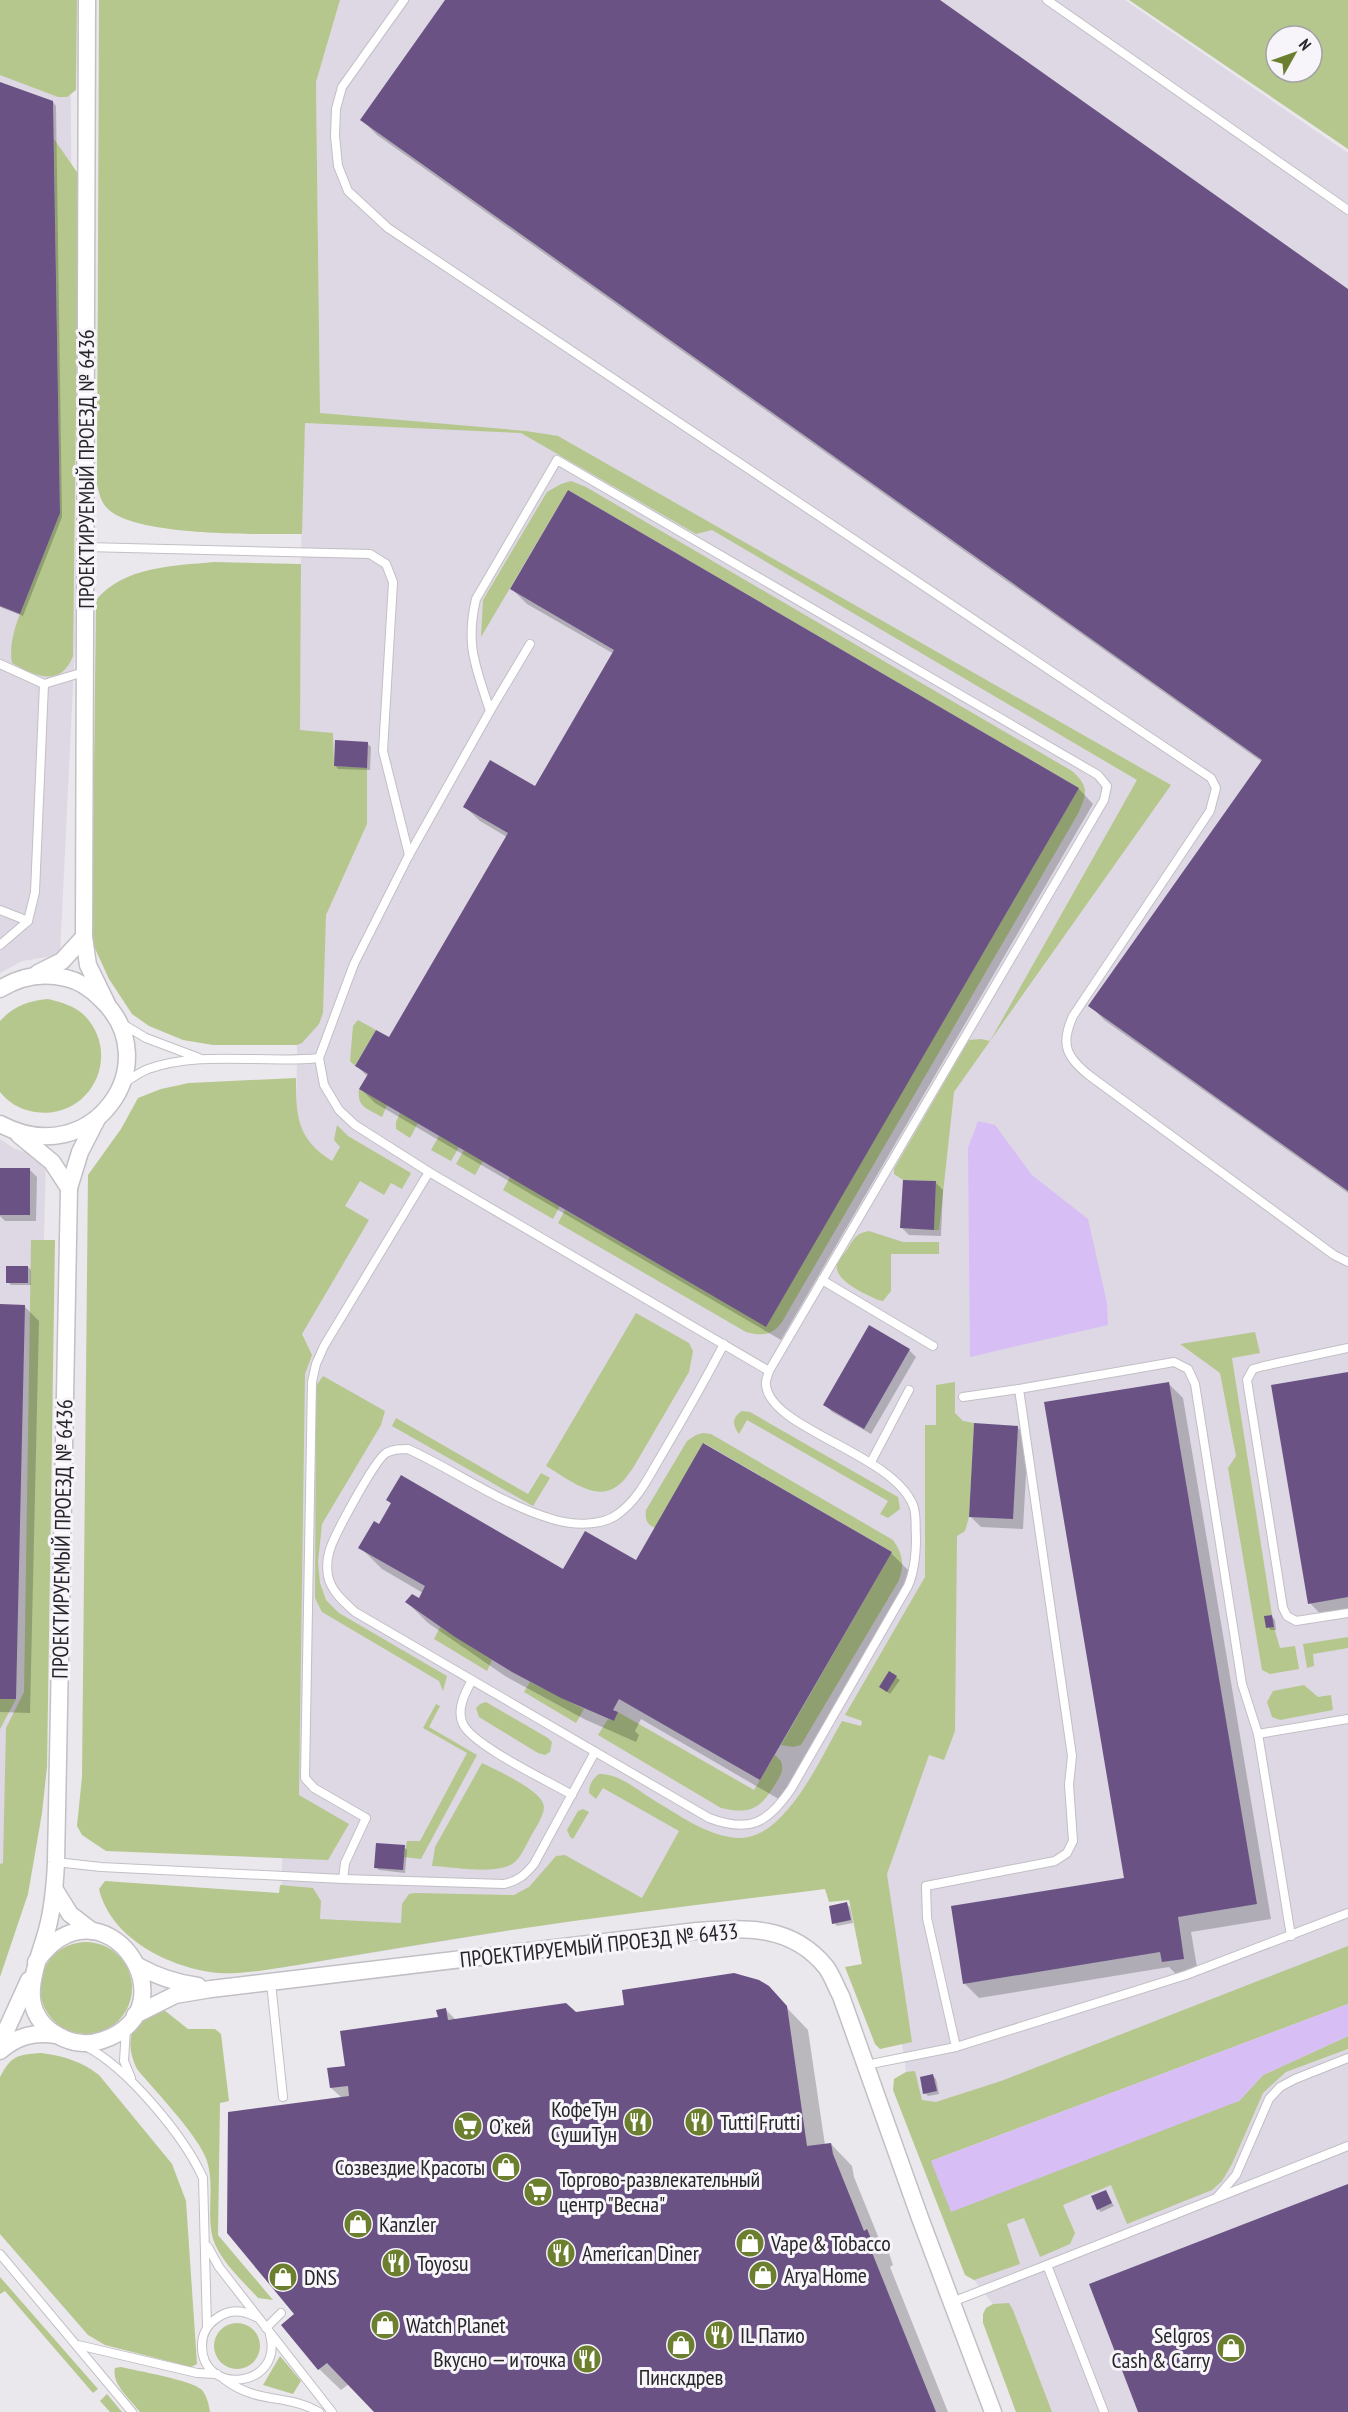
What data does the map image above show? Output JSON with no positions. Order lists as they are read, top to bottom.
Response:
{
  "streets": {
    "street": ["ПРОЕКТИРУЕМЫЙ ПРОЕЗД № 6436", "ПРОЕКТИРУЕМЫЙ ПРОЕЗД № 6433"]
  },
  "places": {
    "restaurant": [
      "КофеТун СушиТун",
      "Tutti Frutti",
      "American Diner",
      "Toyosu",
      "IL Патио",
      "Вкусно — и точка"
    ],
    "supermarket": ["О’кей", "Торгово-развлекательный центр \"Весна\""],
    "shop": [
      "Созвездие Красоты",
      "Kanzler",
      "Vape & Tobacco",
      "Arya Home",
      "DNS",
      "Watch Planet",
      "Пинскдрев",
      "Selgros Cash & Carry"
    ]
  },
  "north": "top right"
}
